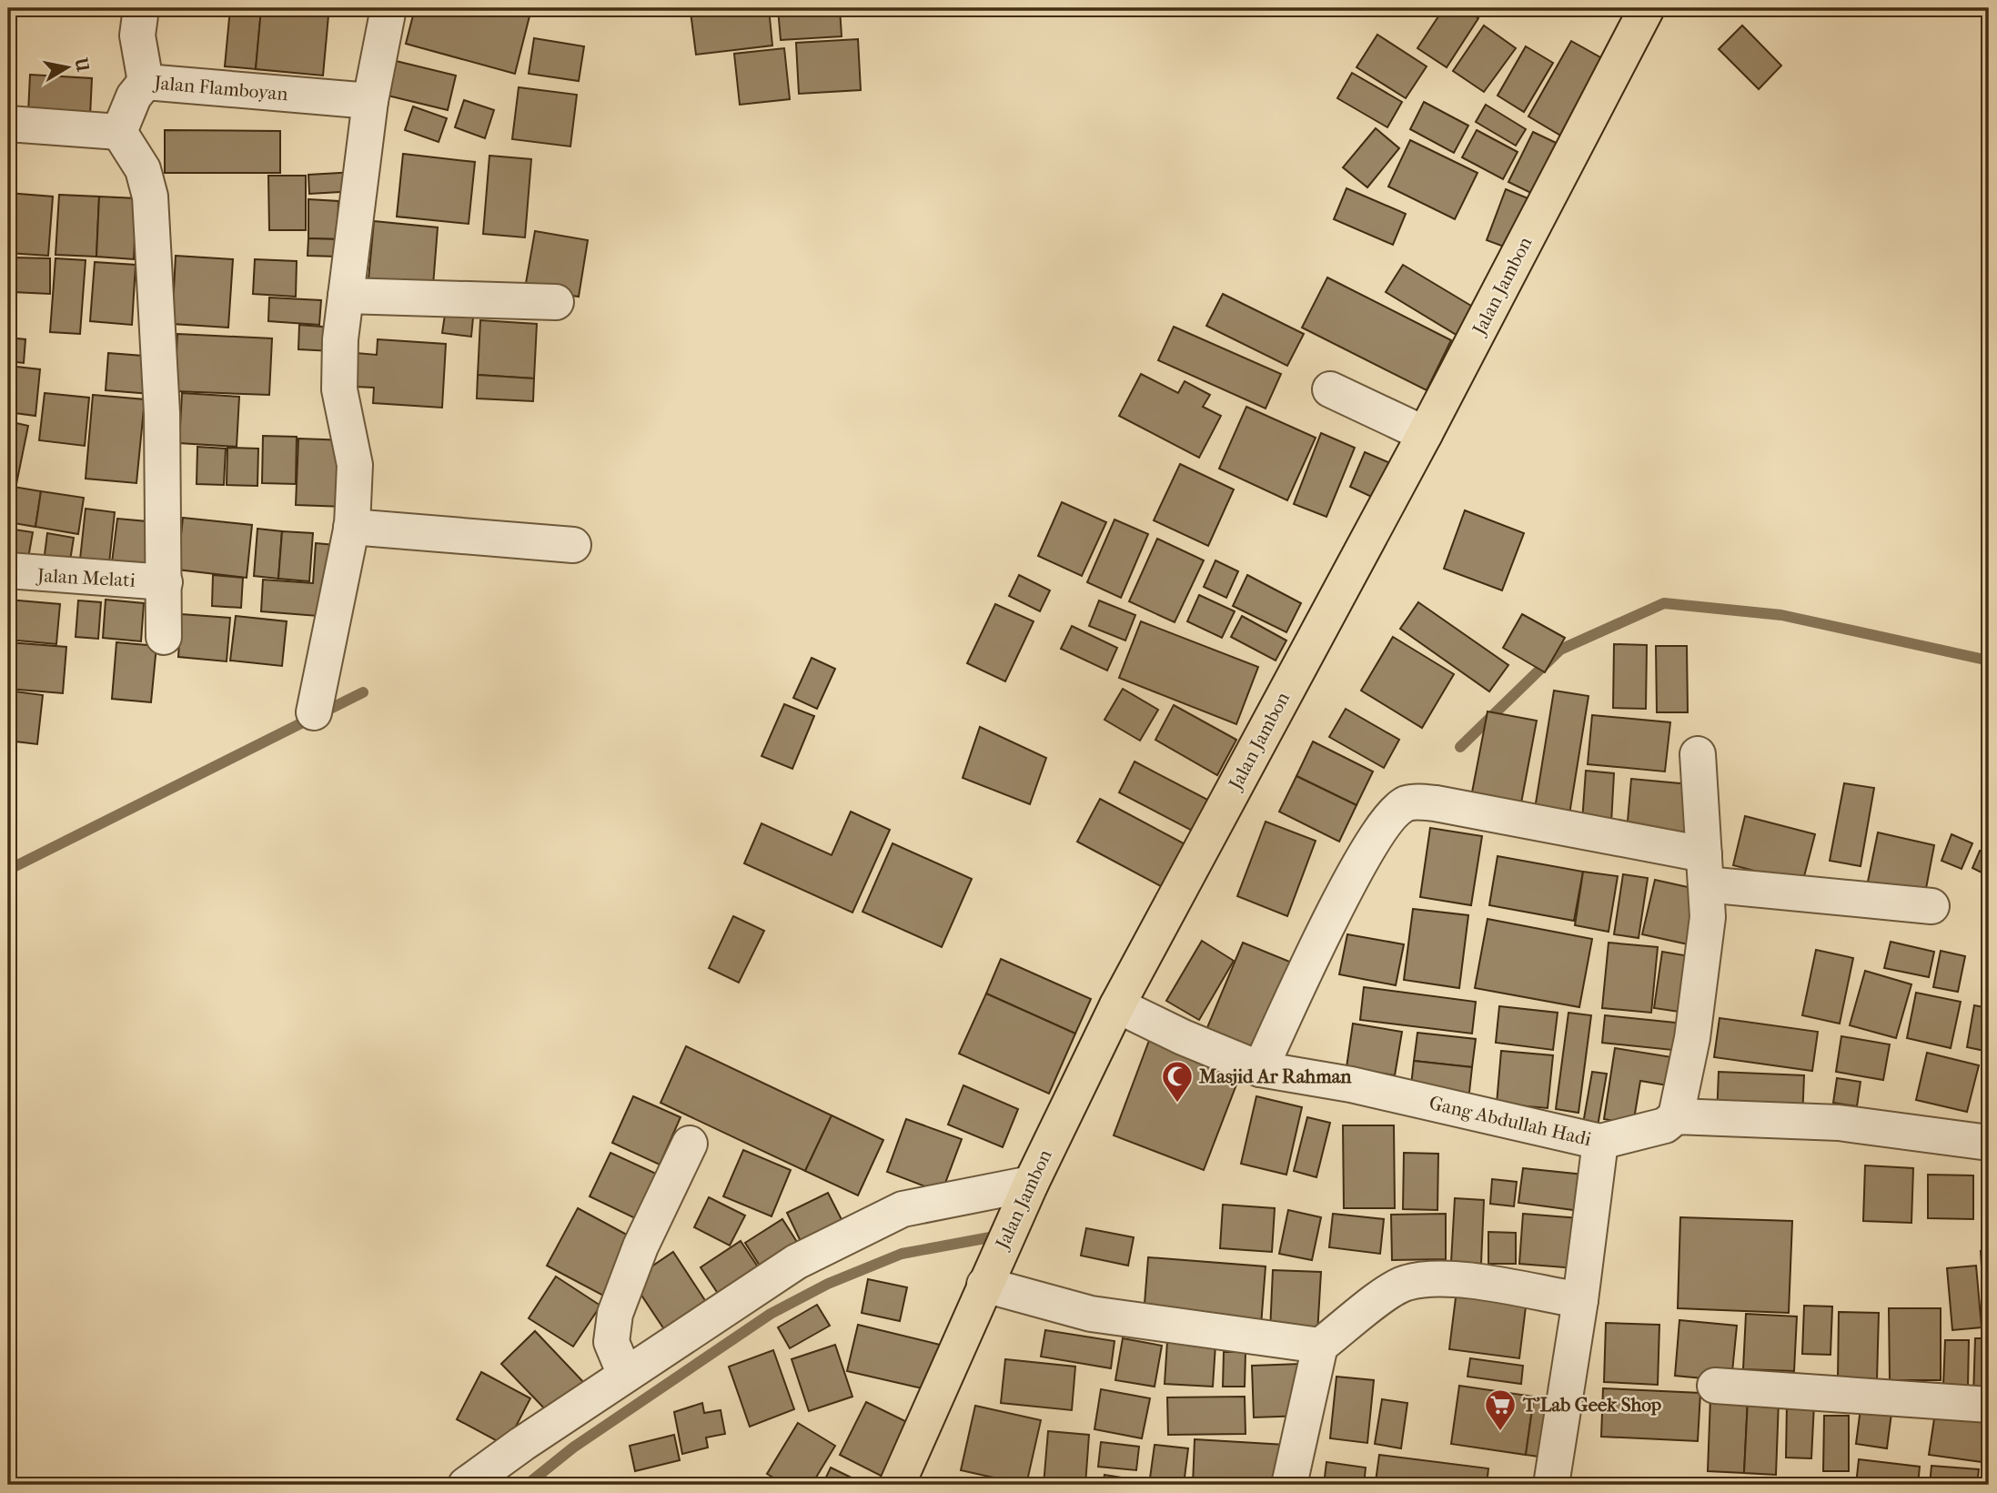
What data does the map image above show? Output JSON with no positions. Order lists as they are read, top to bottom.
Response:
{
  "streets": {
    "main road": ["Jalan Jambon"],
    "street": ["Jalan Flamboyan", "Jalan Melati", "Gang Abdullah Hadi"]
  },
  "crossings": [
    ["Jalan Jambon", "Gang Abdullah Hadi"]
  ],
  "places": {
    "mosque": ["Masjid Ar Rahman"],
    "supermarket": ["T'Lab Geek Shop"]
  },
  "north": "right"
}
